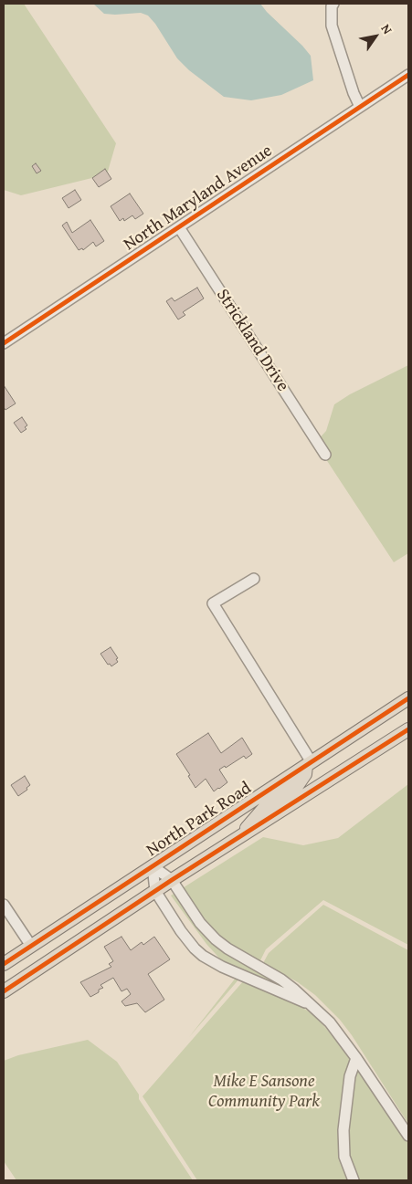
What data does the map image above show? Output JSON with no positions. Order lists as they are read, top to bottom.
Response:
{
  "streets": {
    "main road": ["North Park Road"],
    "street": ["North Maryland Avenue", "Strickland Drive"]
  },
  "crossings": [
    ["North Maryland Avenue", "Strickland Drive"]
  ],
  "parks": ["Mike E Sansone Community Park"],
  "north": "top right"
}
